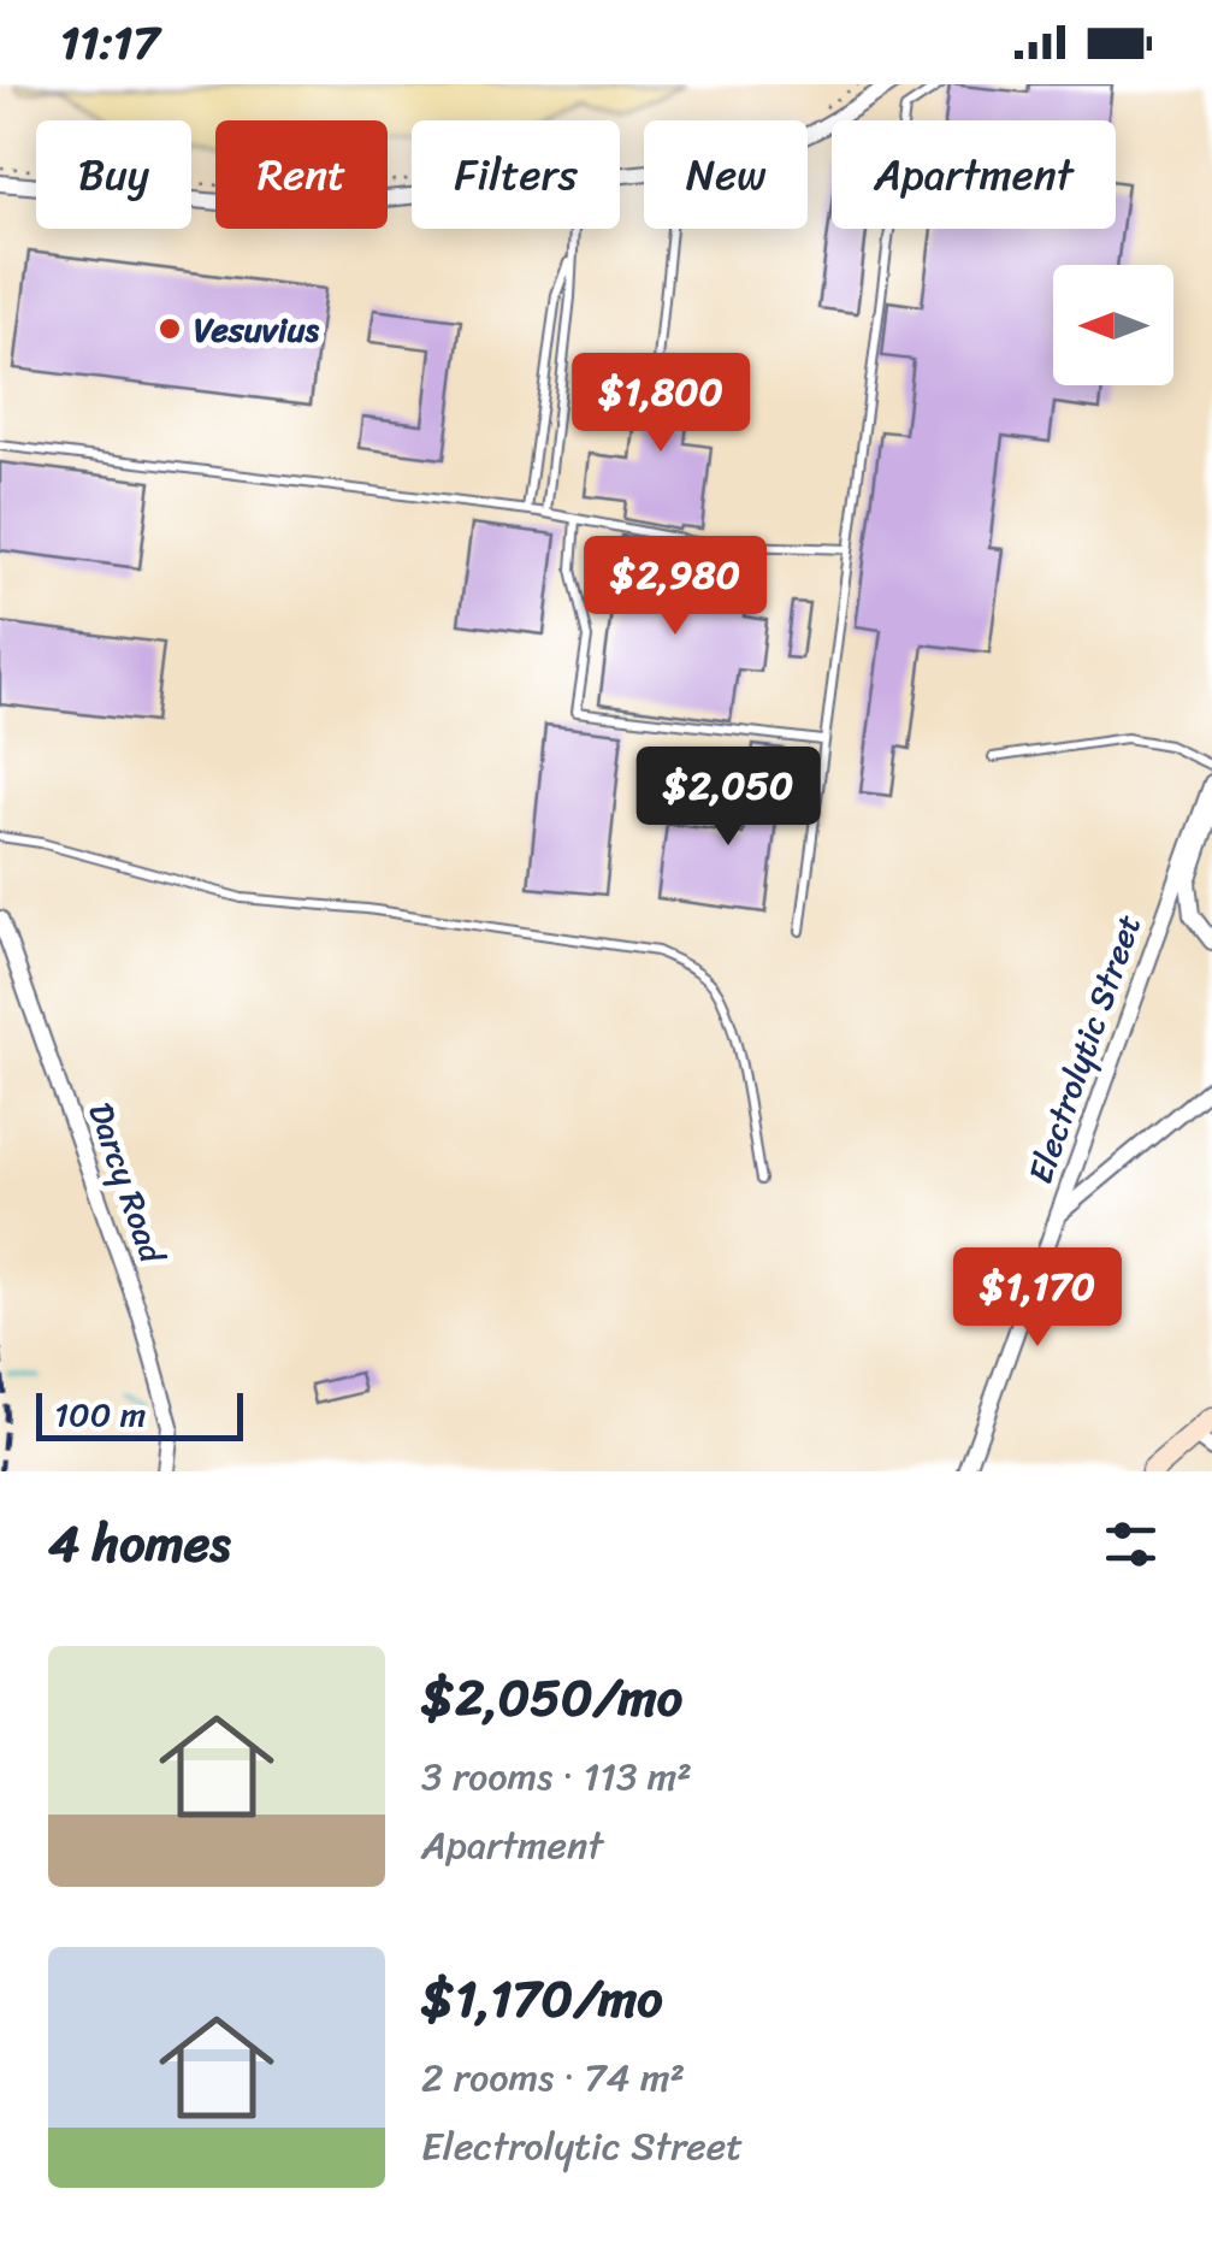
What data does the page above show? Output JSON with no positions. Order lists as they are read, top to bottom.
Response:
{
  "streets": {
    "street": ["Electrolytic Street", "Darcy Road"]
  },
  "places": ["Vesuvius"],
  "scale_bar": "100 m",
  "north": "left",
  "page": {
    "status": "11:17",
    "chip": [
      "Buy",
      "Rent",
      "Filters",
      "New",
      "Apartment"
    ],
    "price": [
      "$1,800",
      "$2,980",
      "$2,050",
      "$1,170"
    ],
    "scale": "100 m",
    "heading": "4 homes",
    "list": [
      {
        "name": "$2,050/mo",
        "note": "3 rooms · 113 m² · Apartment"
      },
      {
        "name": "$1,170/mo",
        "note": "2 rooms · 74 m² · Electrolytic Street"
      }
    ]
  }
}
